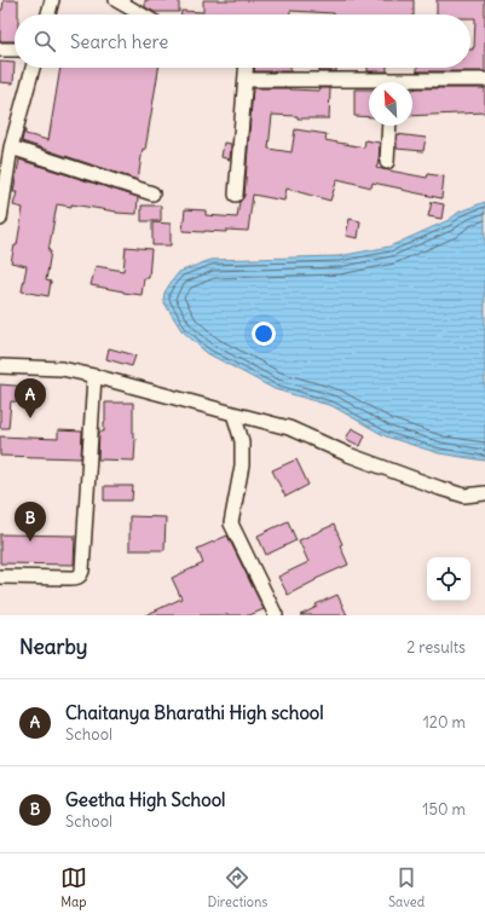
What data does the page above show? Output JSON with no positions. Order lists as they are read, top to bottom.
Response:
{
  "north": "top left",
  "page": {
    "search": "Search here",
    "pins": ["A", "B"],
    "heading": ["Nearby", "2 results"],
    "list": [
      {
        "mark": "A",
        "name": "Chaitanya Bharathi High school",
        "note": "School",
        "value": "120 m"
      },
      {
        "mark": "B",
        "name": "Geetha High School",
        "note": "School",
        "value": "150 m"
      }
    ],
    "nav": ["Map", "Directions", "Saved"]
  }
}
